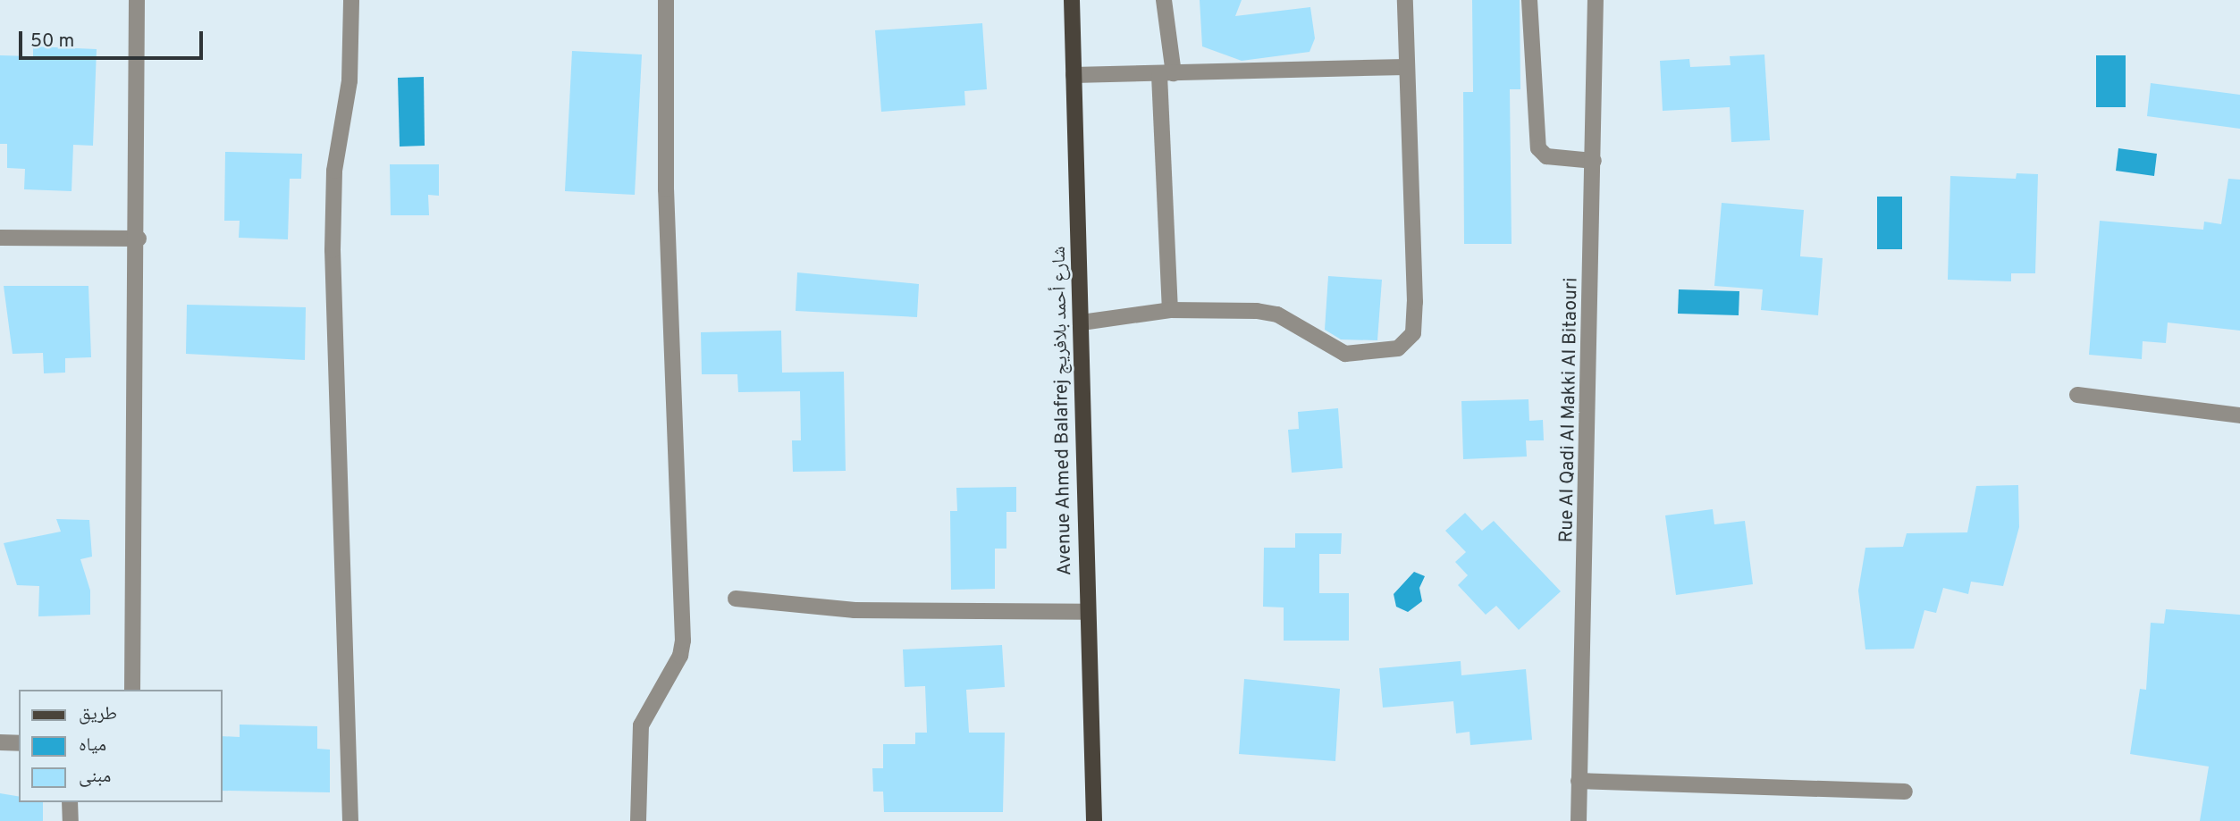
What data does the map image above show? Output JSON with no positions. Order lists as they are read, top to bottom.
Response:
{
  "streets": {
    "main road": ["Avenue Ahmed Balafrej شارع أحمد بلافريج"],
    "street": ["Rue Al Qadi Al Makki Al Bitaouri"]
  },
  "legend": ["طريق", "مياه", "مبنى"],
  "scale_bar": "50 m"
}
